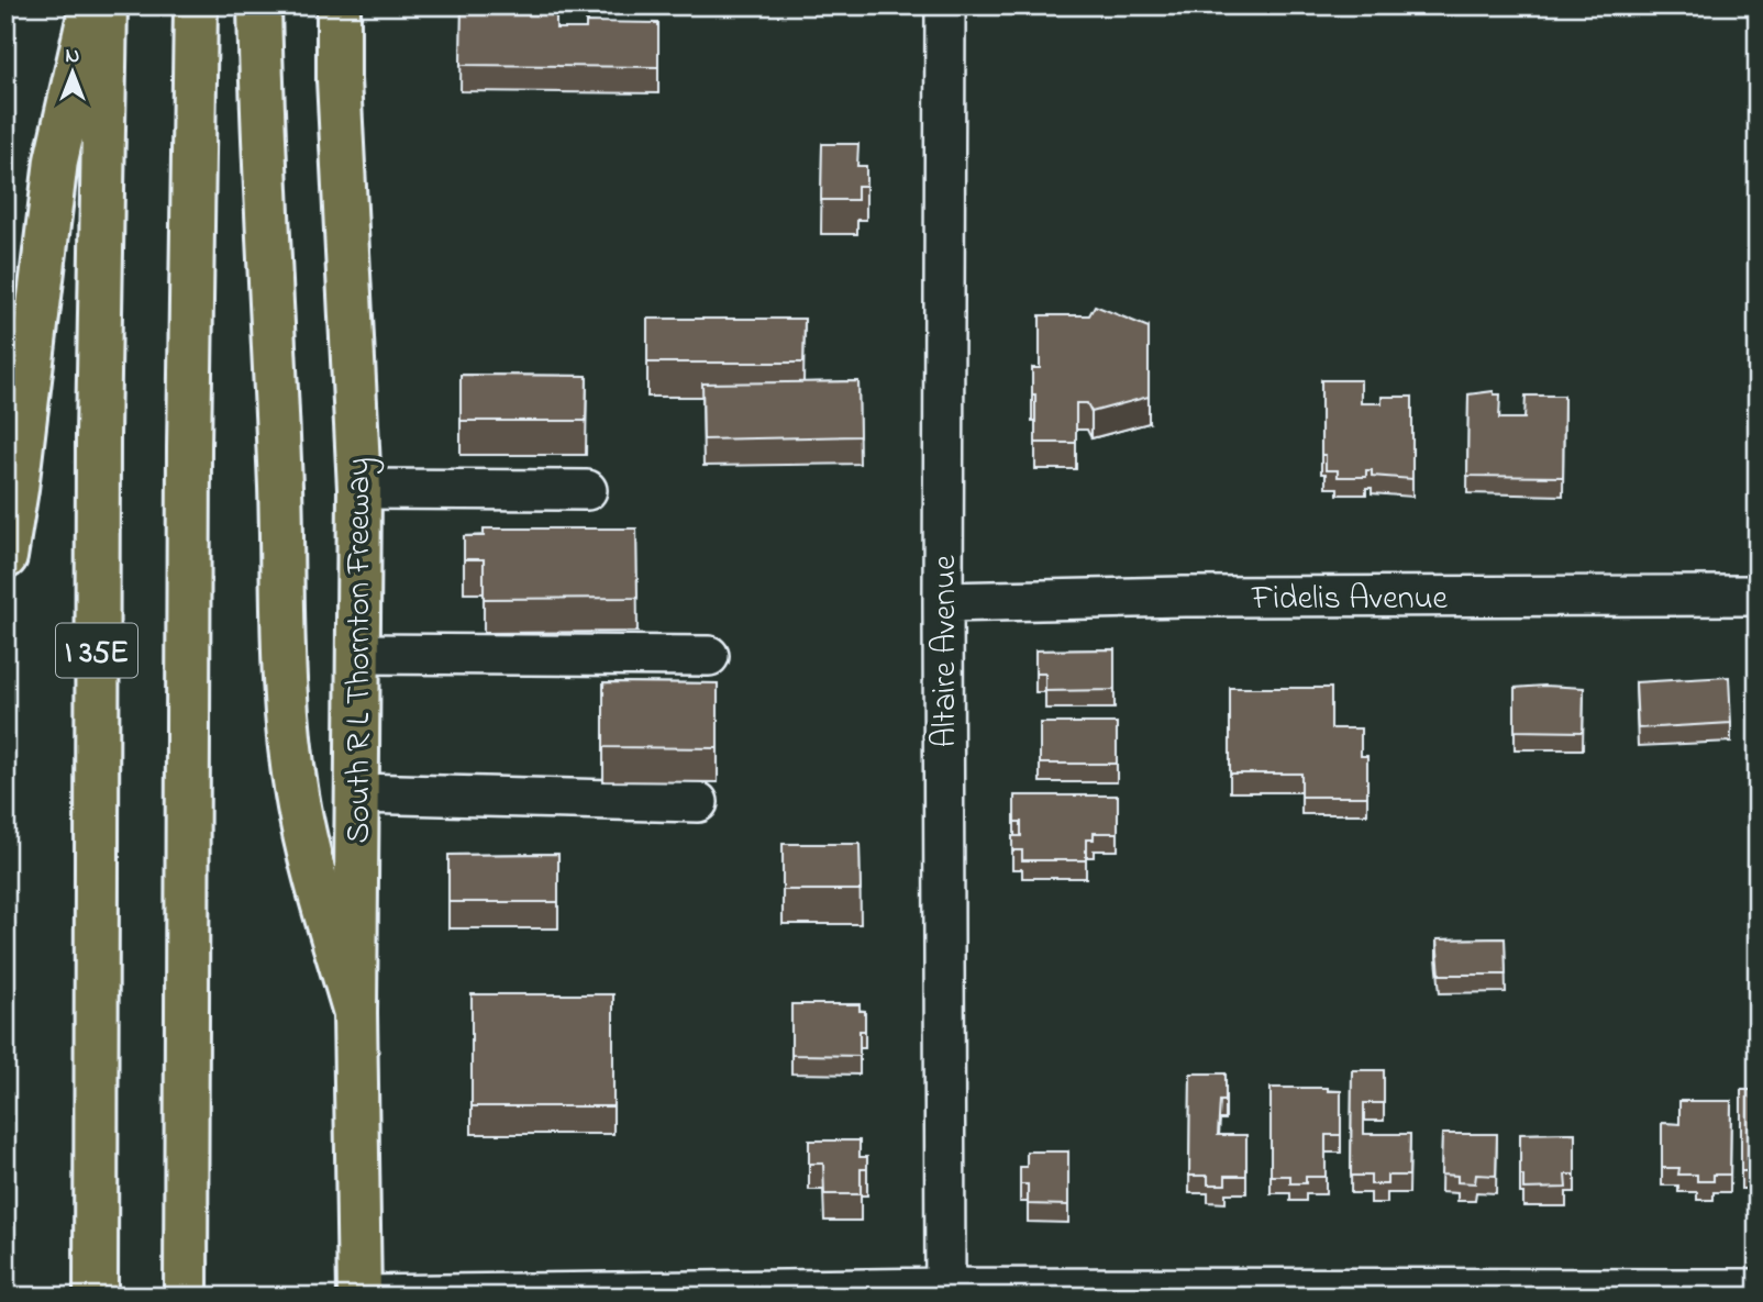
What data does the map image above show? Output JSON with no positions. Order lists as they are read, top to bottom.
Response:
{
  "streets": {
    "main road": ["I 35E", "South R L Thornton Freeway"],
    "street": ["Fidelis Avenue", "Altaire Avenue"]
  },
  "crossings": [
    ["Fidelis Avenue", "Altaire Avenue"]
  ],
  "north": "top"
}
